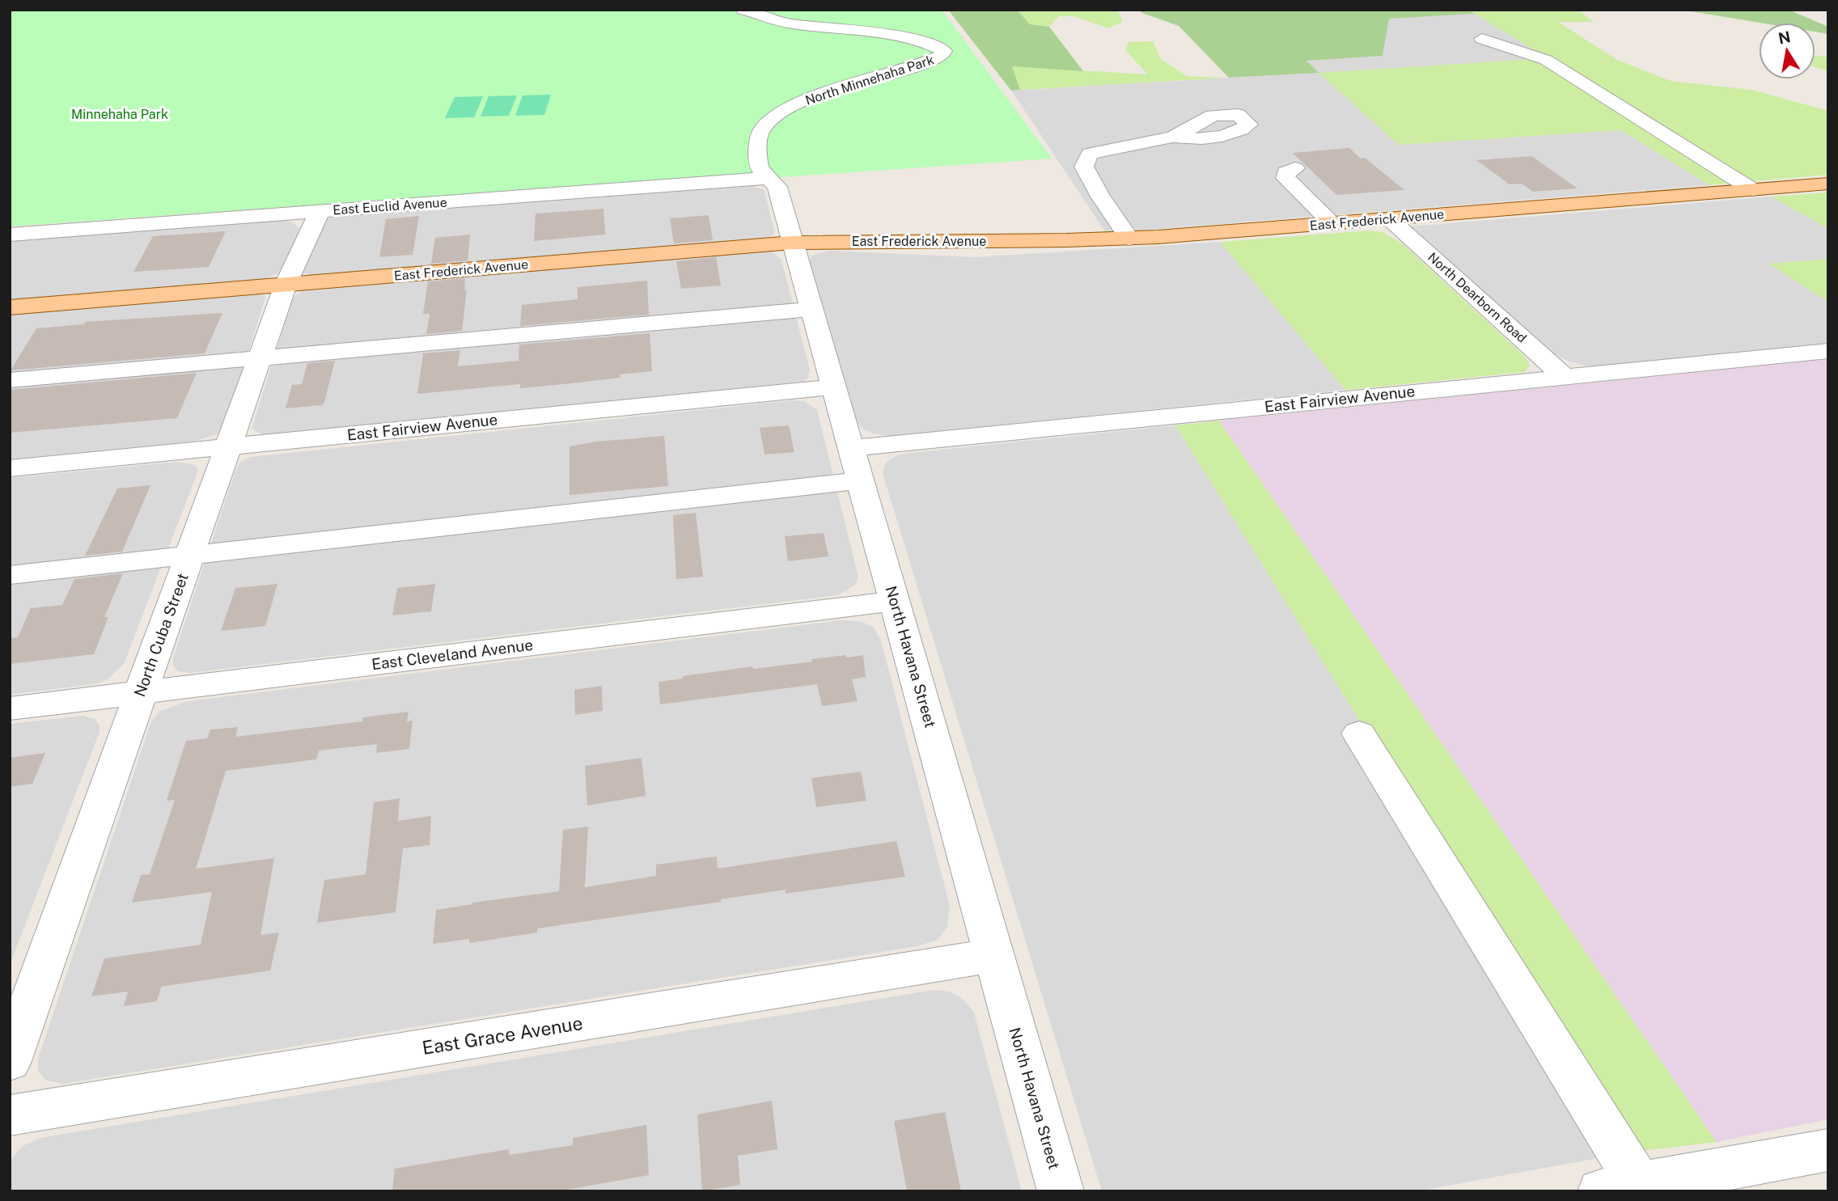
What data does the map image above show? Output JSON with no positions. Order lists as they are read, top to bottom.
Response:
{
  "streets": {
    "main road": ["East Frederick Avenue"],
    "street": [
      "North Minnehaha Park",
      "East Euclid Avenue",
      "North Dearborn Road",
      "East Fairview Avenue",
      "North Cuba Street",
      "East Cleveland Avenue",
      "North Havana Street",
      "East Grace Avenue"
    ]
  },
  "crossings": [
    ["North Minnehaha Park", "North Havana Street"],
    ["East Euclid Avenue", "North Cuba Street"],
    ["East Euclid Avenue", "North Havana Street"],
    ["East Frederick Avenue", "North Dearborn Road"],
    ["East Frederick Avenue", "North Cuba Street"],
    ["East Frederick Avenue", "North Havana Street"],
    ["North Dearborn Road", "East Fairview Avenue"],
    ["East Fairview Avenue", "North Cuba Street"],
    ["East Fairview Avenue", "North Havana Street"],
    ["North Cuba Street", "East Cleveland Avenue"],
    ["East Cleveland Avenue", "North Havana Street"],
    ["North Havana Street", "East Grace Avenue"]
  ],
  "parks": ["Minnehaha Park"],
  "north": "top"
}
